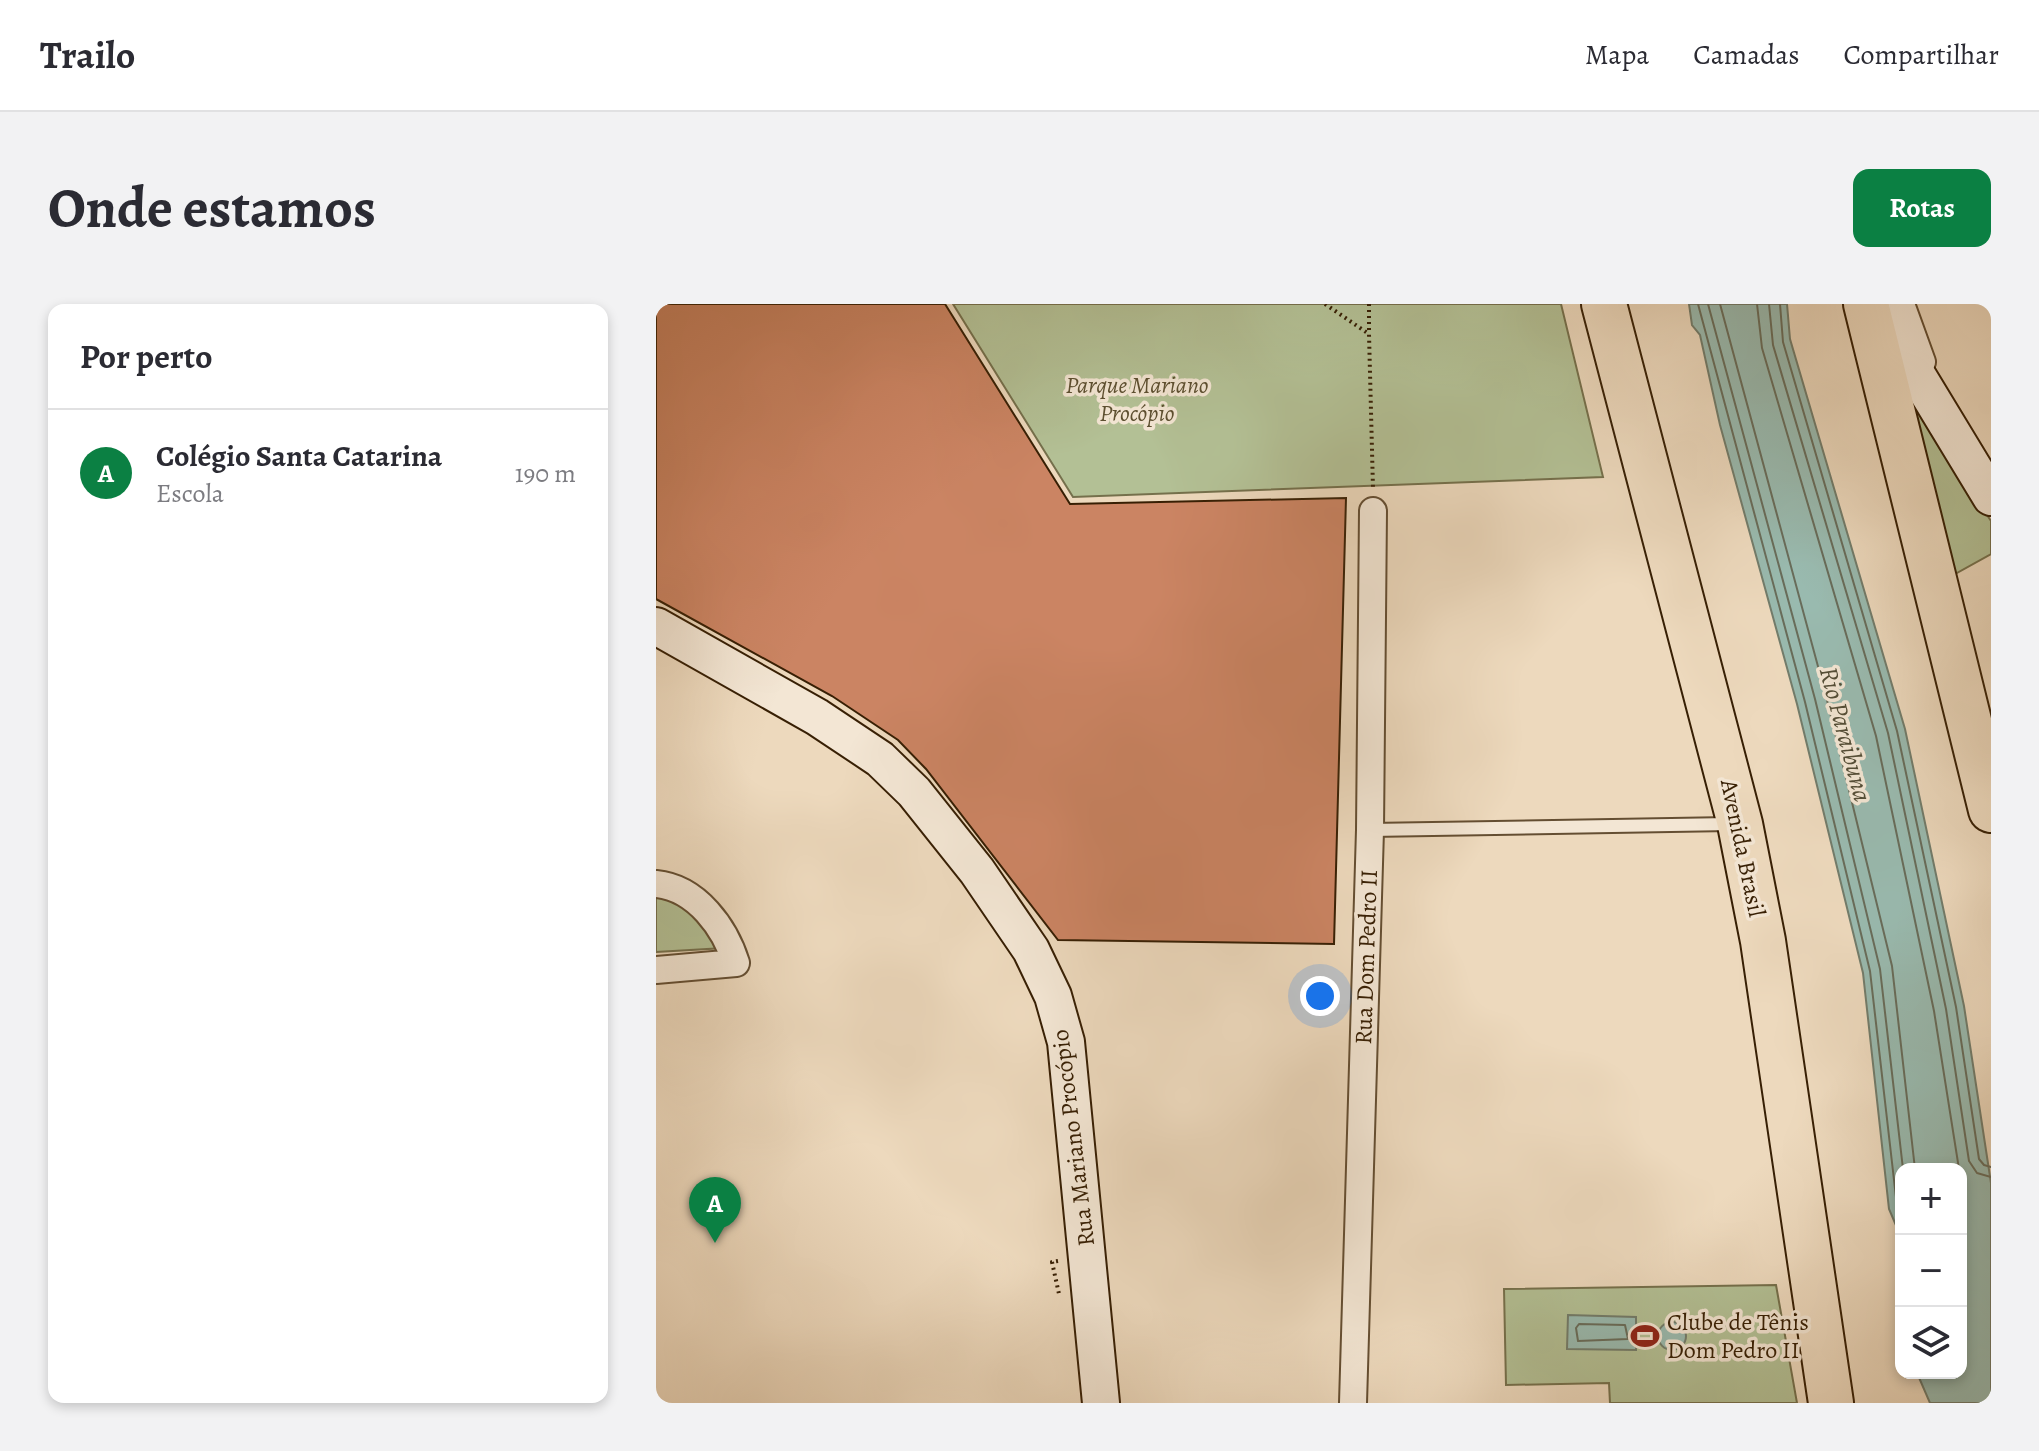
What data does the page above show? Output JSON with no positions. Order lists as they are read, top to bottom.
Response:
{
  "streets": {
    "highway": ["Avenida Brasil"],
    "street": ["Rua Dom Pedro II", "Rua Mariano Procópio"]
  },
  "water": ["Rio Paraibuna"],
  "parks": ["Parque Mariano Procópio"],
  "places": {
    "sports": ["Clube de Tênis Dom Pedro II"]
  },
  "page": {
    "header": "Trailo",
    "nav": ["Mapa", "Camadas", "Compartilhar"],
    "buttons": "Rotas",
    "title": "Onde estamos",
    "heading": "Por perto",
    "list": [
      {
        "mark": "A",
        "name": "Colégio Santa Catarina",
        "note": "Escola",
        "value": "190 m"
      }
    ],
    "map_buttons": ["+", "−"],
    "pins": "A"
  }
}
